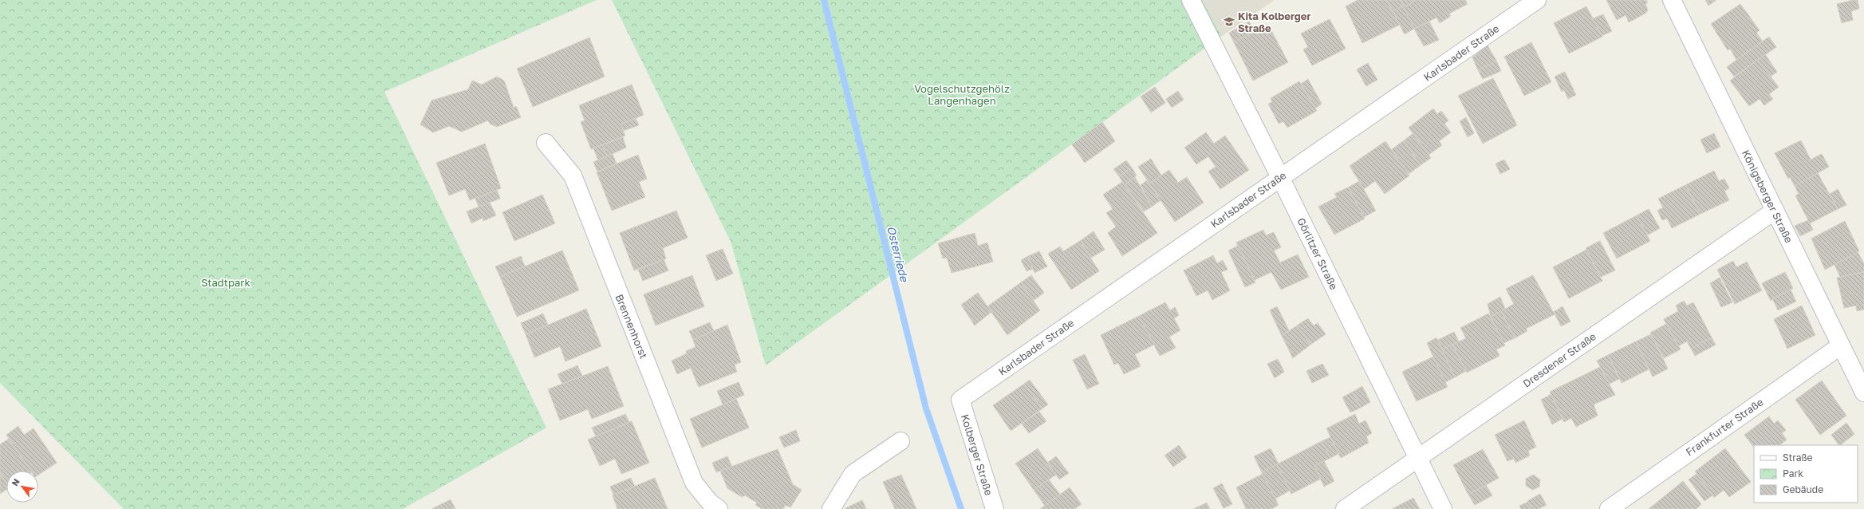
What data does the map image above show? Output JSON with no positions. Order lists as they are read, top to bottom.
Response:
{
  "streets": {
    "street": [
      "Karlsbader Straße",
      "Königsberger Straße",
      "Görlitzer Straße",
      "Brennenhorst",
      "Dresdener Straße",
      "Frankfurter Straße",
      "Kolberger Straße"
    ]
  },
  "crossings": [
    ["Karlsbader Straße", "Görlitzer Straße"],
    ["Karlsbader Straße", "Kolberger Straße"],
    ["Königsberger Straße", "Dresdener Straße"],
    ["Königsberger Straße", "Frankfurter Straße"],
    ["Görlitzer Straße", "Dresdener Straße"]
  ],
  "water": ["Osterriede"],
  "parks": ["Vogelschutzgehölz Langenhagen", "Stadtpark"],
  "places": {
    "school or university": ["Kita Kolberger Straße"]
  },
  "legend": ["Straße", "Park", "Gebäude"],
  "north": "top left"
}
